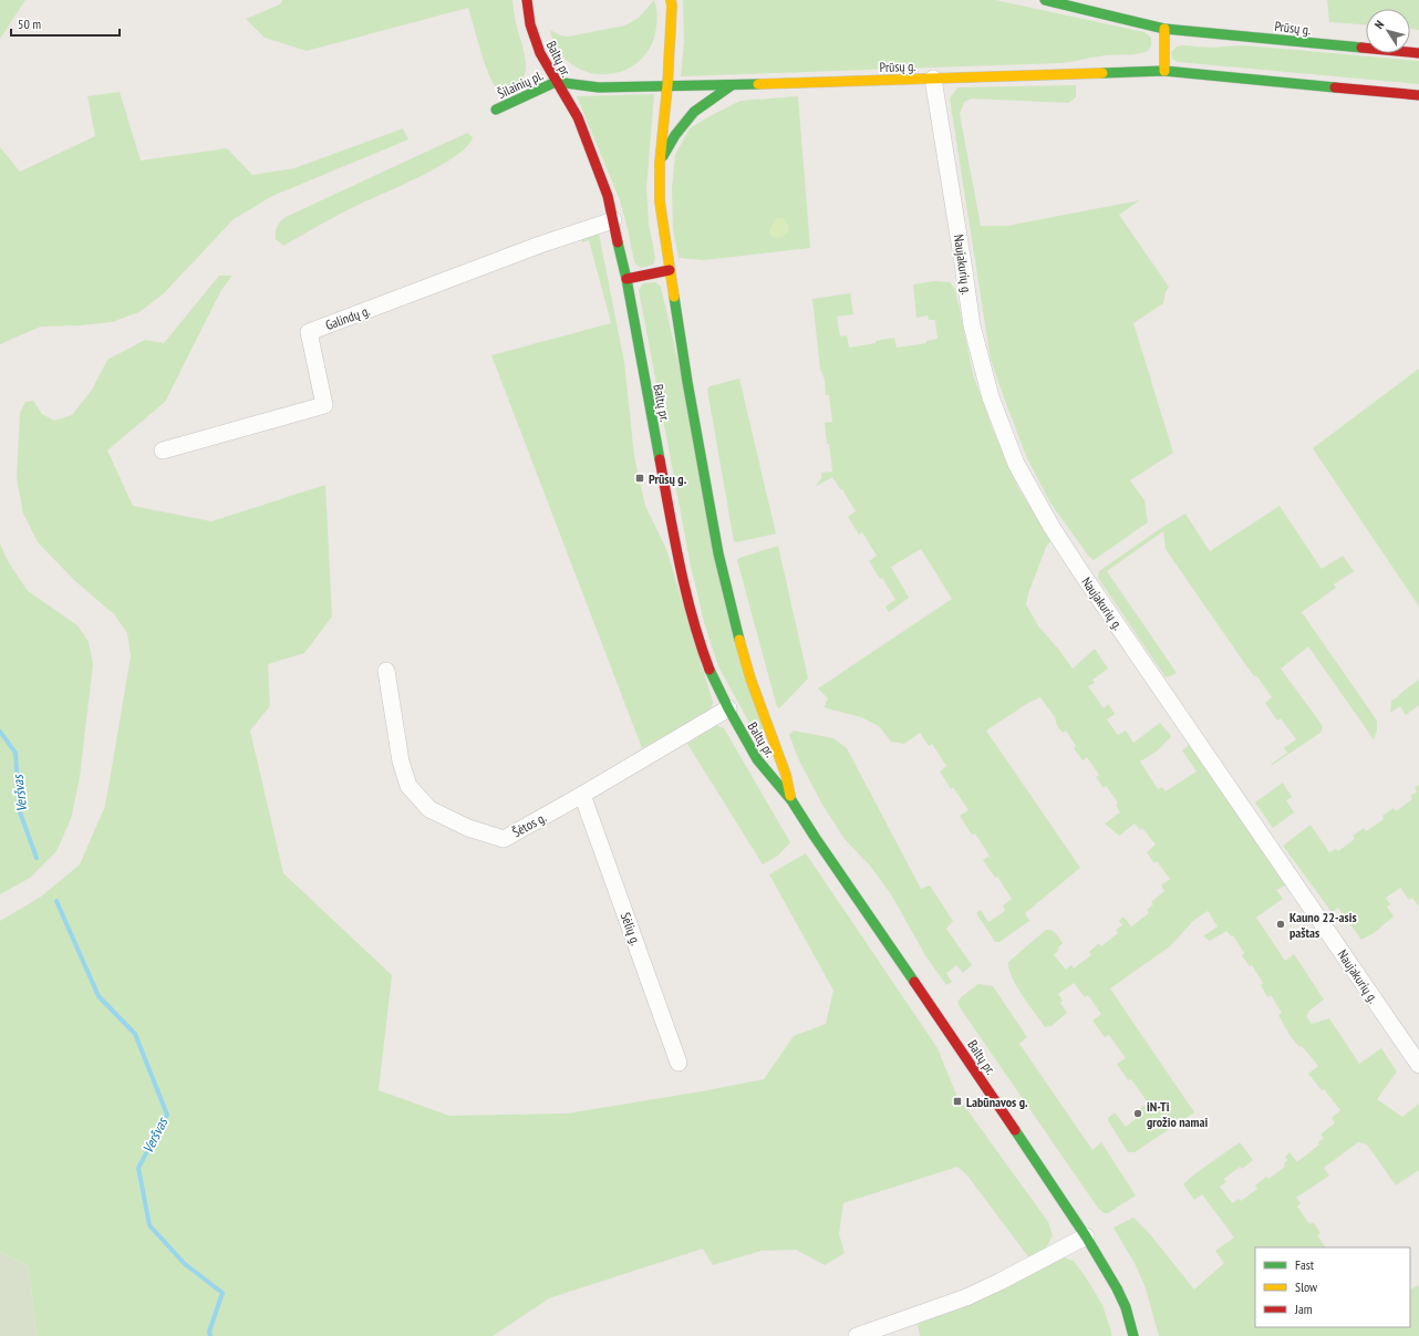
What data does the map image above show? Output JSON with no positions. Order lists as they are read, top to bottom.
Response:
{
  "streets": {
    "street": [
      "Prūsų g.",
      "Baltų pr.",
      "Šilainių pl.",
      "Naujakurių g.",
      "Galindų g.",
      "Šėtos g.",
      "Sėlių g."
    ]
  },
  "crossings": [
    ["Prūsų g.", "Baltų pr."],
    ["Prūsų g.", "Šilainių pl."],
    ["Prūsų g.", "Naujakurių g."],
    ["Baltų pr.", "Šilainių pl."],
    ["Baltų pr.", "Galindų g."],
    ["Baltų pr.", "Šėtos g."],
    ["Šėtos g.", "Sėlių g."]
  ],
  "water": ["Veršvas"],
  "places": {
    "transit": ["Prūsų g.", "Labūnavos g."],
    "other": ["Kauno 22-asis paštas", "iN-Ti grožio namai"]
  },
  "legend": ["Fast", "Slow", "Jam"],
  "scale_bar": "50 m",
  "north": "top left"
}
